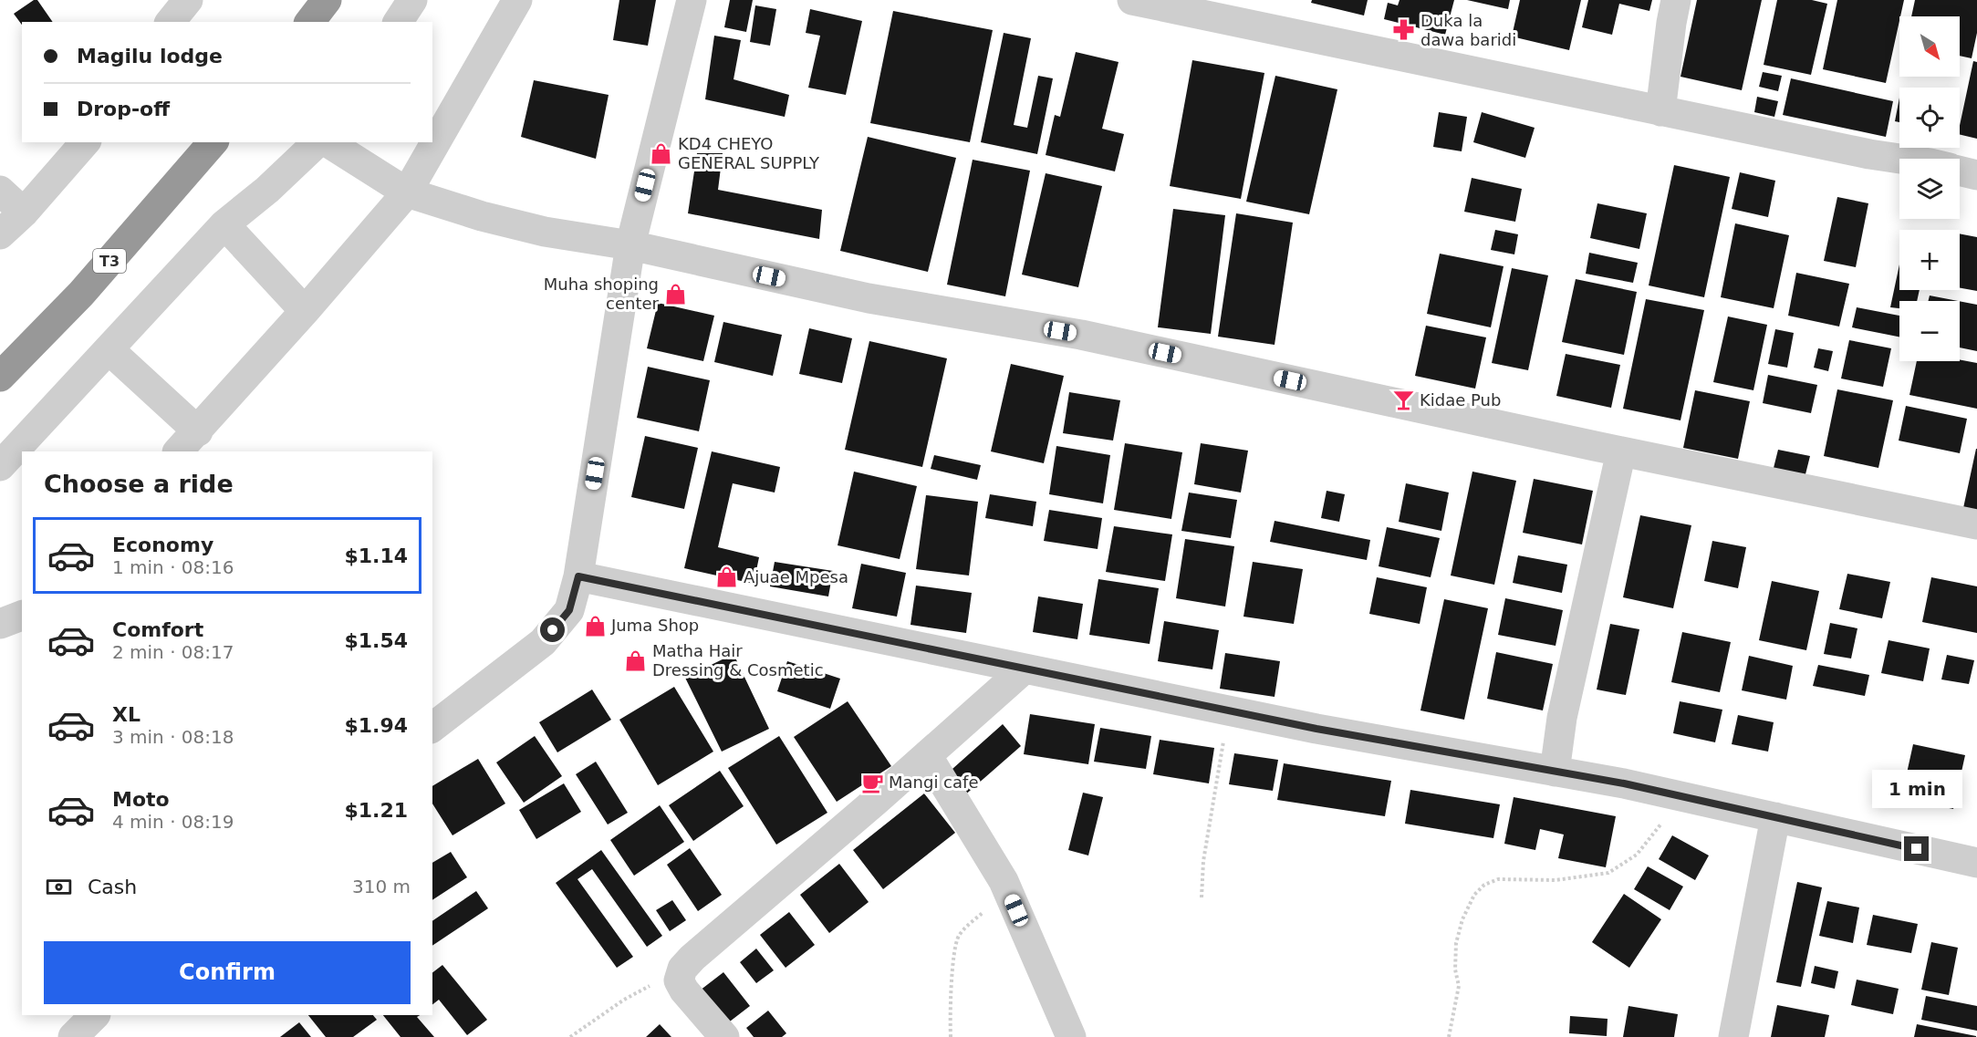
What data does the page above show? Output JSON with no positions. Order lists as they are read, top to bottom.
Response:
{
  "streets": {
    "highway": ["T3"]
  },
  "places": {
    "pharmacy": ["Duka la dawa baridi"],
    "shop": [
      "KD4 CHEYO GENERAL SUPPLY",
      "Muha shoping center",
      "Ajuae Mpesa",
      "Juma Shop",
      "Matha Hair Dressing & Cosmetic"
    ],
    "bar": ["Kidae Pub"],
    "cafe": ["Mangi cafe"]
  },
  "north": "bottom right",
  "page": {
    "map_buttons": ["+", "−"],
    "banner": ["Magilu lodge", "Drop-off"],
    "heading": "Choose a ride",
    "list": [
      {
        "name": "Economy",
        "note": "1 min · 08:16",
        "value": "$1.14"
      },
      {
        "name": "Comfort",
        "note": "2 min · 08:17",
        "value": "$1.54"
      },
      {
        "name": "XL",
        "note": "3 min · 08:18",
        "value": "$1.94"
      },
      {
        "name": "Moto",
        "note": "4 min · 08:19",
        "value": "$1.21"
      }
    ],
    "bubble": "1 min",
    "pay": ["Cash", "310 m"],
    "buttons": "Confirm"
  }
}
